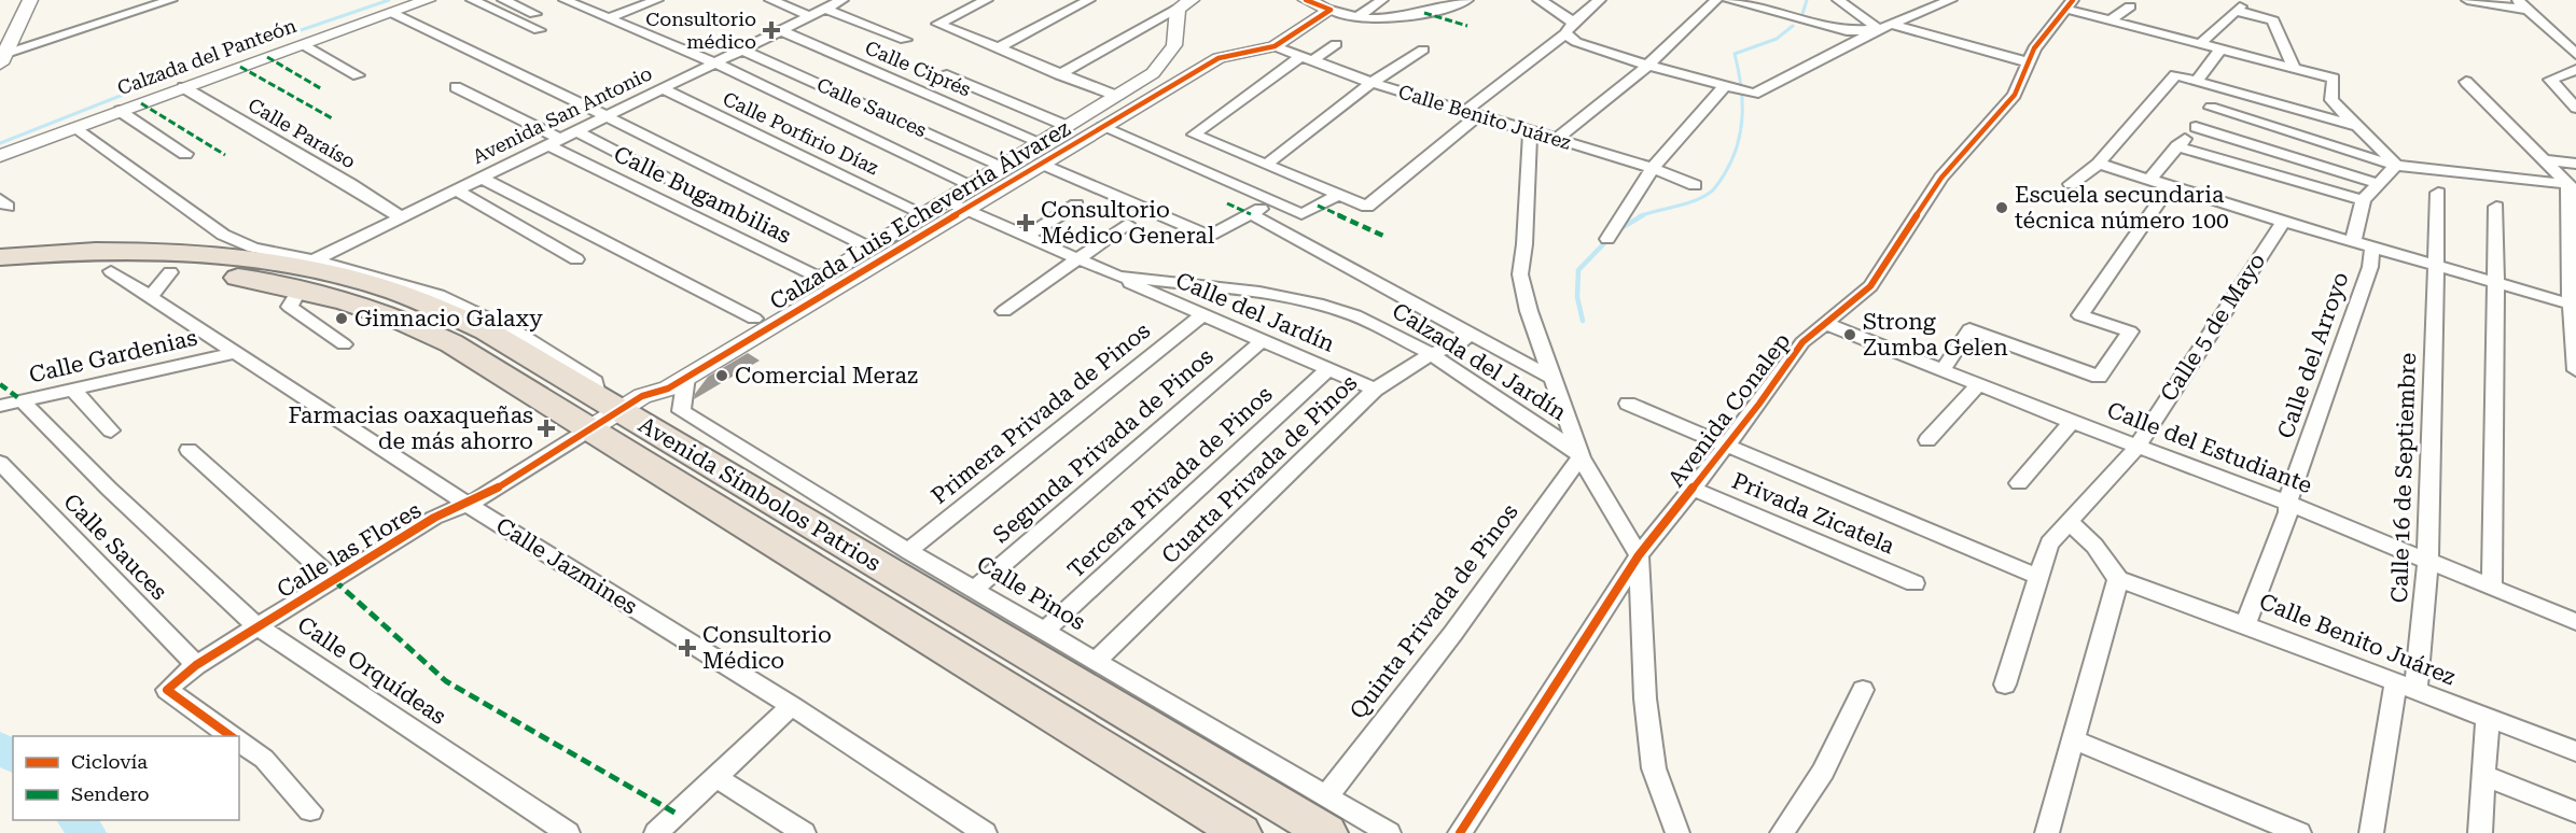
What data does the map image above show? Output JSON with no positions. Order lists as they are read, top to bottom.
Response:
{
  "streets": {
    "highway": ["Avenida Símbolos Patrios"],
    "street": [
      "Calzada del Panteón",
      "Calle Ciprés",
      "Calle Sauces",
      "Avenida San Antonio",
      "Calle Benito Juárez",
      "Calle Paraíso",
      "Calle Porfirio Díaz",
      "Calle Bugambilias",
      "Calzada Luis Echeverría Álvarez",
      "Calle del Jardín",
      "Calle 5 de Mayo",
      "Calle del Arroyo",
      "Calle Gardenias",
      "Calzada del Jardín",
      "Avenida Conalep",
      "Primera Privada de Pinos",
      "Segunda Privada de Pinos",
      "Calle del Estudiante",
      "Cuarta Privada de Pinos",
      "Calle 16 de Septiembre",
      "Tercera Privada de Pinos",
      "Privada Zicatela",
      "Calle las Flores",
      "Calle Jazmines",
      "Calle Pinos",
      "Quinta Privada de Pinos",
      "Calle Orquídeas"
    ]
  },
  "crossings": [
    ["Calzada del Panteón", "Calle Paraíso"],
    ["Calle Ciprés", "Avenida San Antonio"],
    ["Calle Ciprés", "Calzada Luis Echeverría Álvarez"],
    ["Calle Sauces", "Avenida San Antonio"],
    ["Calle Sauces", "Calzada Luis Echeverría Álvarez"],
    ["Calle Sauces", "Calle las Flores"],
    ["Avenida San Antonio", "Calle Paraíso"],
    ["Avenida San Antonio", "Calle Porfirio Díaz"],
    ["Avenida San Antonio", "Calle Bugambilias"],
    ["Avenida San Antonio", "Avenida Símbolos Patrios"],
    ["Calle Benito Juárez", "Calzada Luis Echeverría Álvarez"],
    ["Calle Benito Juárez", "Calle del Arroyo"],
    ["Calle Benito Juárez", "Calle 16 de Septiembre"],
    ["Calle Porfirio Díaz", "Calzada Luis Echeverría Álvarez"],
    ["Calle Bugambilias", "Calzada Luis Echeverría Álvarez"],
    ["Calzada Luis Echeverría Álvarez", "Calzada del Jardín"],
    ["Calzada Luis Echeverría Álvarez", "Avenida Símbolos Patrios"],
    ["Calzada Luis Echeverría Álvarez", "Calle las Flores"],
    ["Calzada Luis Echeverría Álvarez", "Calle Pinos"],
    ["Calle del Jardín", "Calzada del Jardín"],
    ["Calle del Jardín", "Primera Privada de Pinos"],
    ["Calle del Jardín", "Segunda Privada de Pinos"],
    ["Calle del Jardín", "Cuarta Privada de Pinos"],
    ["Calle del Jardín", "Tercera Privada de Pinos"],
    ["Calle 5 de Mayo", "Calle del Estudiante"],
    ["Calle del Arroyo", "Calle del Estudiante"],
    ["Calle Gardenias", "Calle Jazmines"],
    ["Calle Gardenias", "Calle Orquídeas"],
    ["Calzada del Jardín", "Cuarta Privada de Pinos"],
    ["Calzada del Jardín", "Quinta Privada de Pinos"],
    ["Avenida Conalep", "Calle del Estudiante"],
    ["Avenida Conalep", "Privada Zicatela"],
    ["Primera Privada de Pinos", "Calle Pinos"],
    ["Segunda Privada de Pinos", "Calle Pinos"],
    ["Calle del Estudiante", "Calle 16 de Septiembre"],
    ["Cuarta Privada de Pinos", "Calle Pinos"],
    ["Tercera Privada de Pinos", "Calle Pinos"],
    ["Avenida Símbolos Patrios", "Calle las Flores"],
    ["Avenida Símbolos Patrios", "Calle Jazmines"],
    ["Avenida Símbolos Patrios", "Calle Pinos"],
    ["Calle las Flores", "Calle Jazmines"],
    ["Calle las Flores", "Calle Orquídeas"],
    ["Calle Pinos", "Quinta Privada de Pinos"]
  ],
  "places": {
    "health": [
      "Consultorio médico",
      "Consultorio Médico General",
      "Farmacias oaxaqueñas de más ahorro",
      "Consultorio Médico"
    ],
    "other": [
      "Escuela secundaria técnica número 100",
      "Gimnacio Galaxy",
      "Strong Zumba Gelen",
      "Comercial Meraz"
    ]
  },
  "legend": ["Ciclovía", "Sendero"]
}
